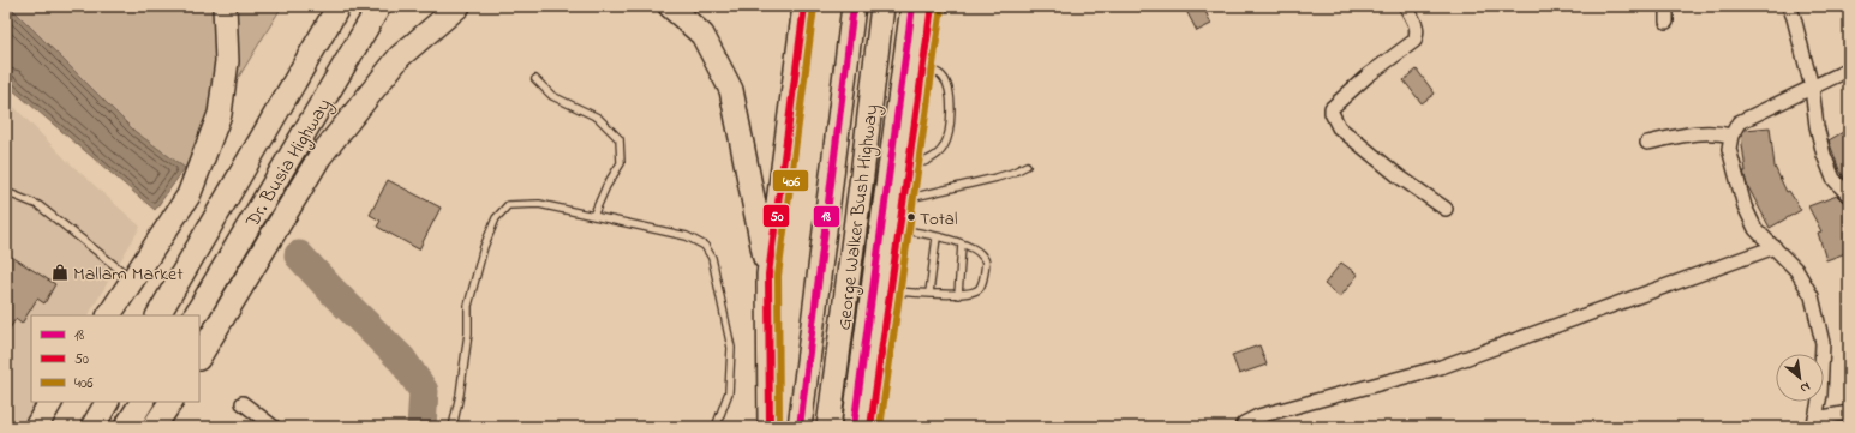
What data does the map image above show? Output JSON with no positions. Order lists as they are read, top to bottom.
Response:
{
  "streets": {
    "highway": ["Dr. Busia Highway", "George Walker Bush Highway"]
  },
  "places": {
    "other": ["Total"],
    "shop": ["Mallam Market"]
  },
  "lines": ["transit line 18", "transit line 50", "transit line 406"],
  "legend": ["18", "50", "406"],
  "north": "bottom right"
}
